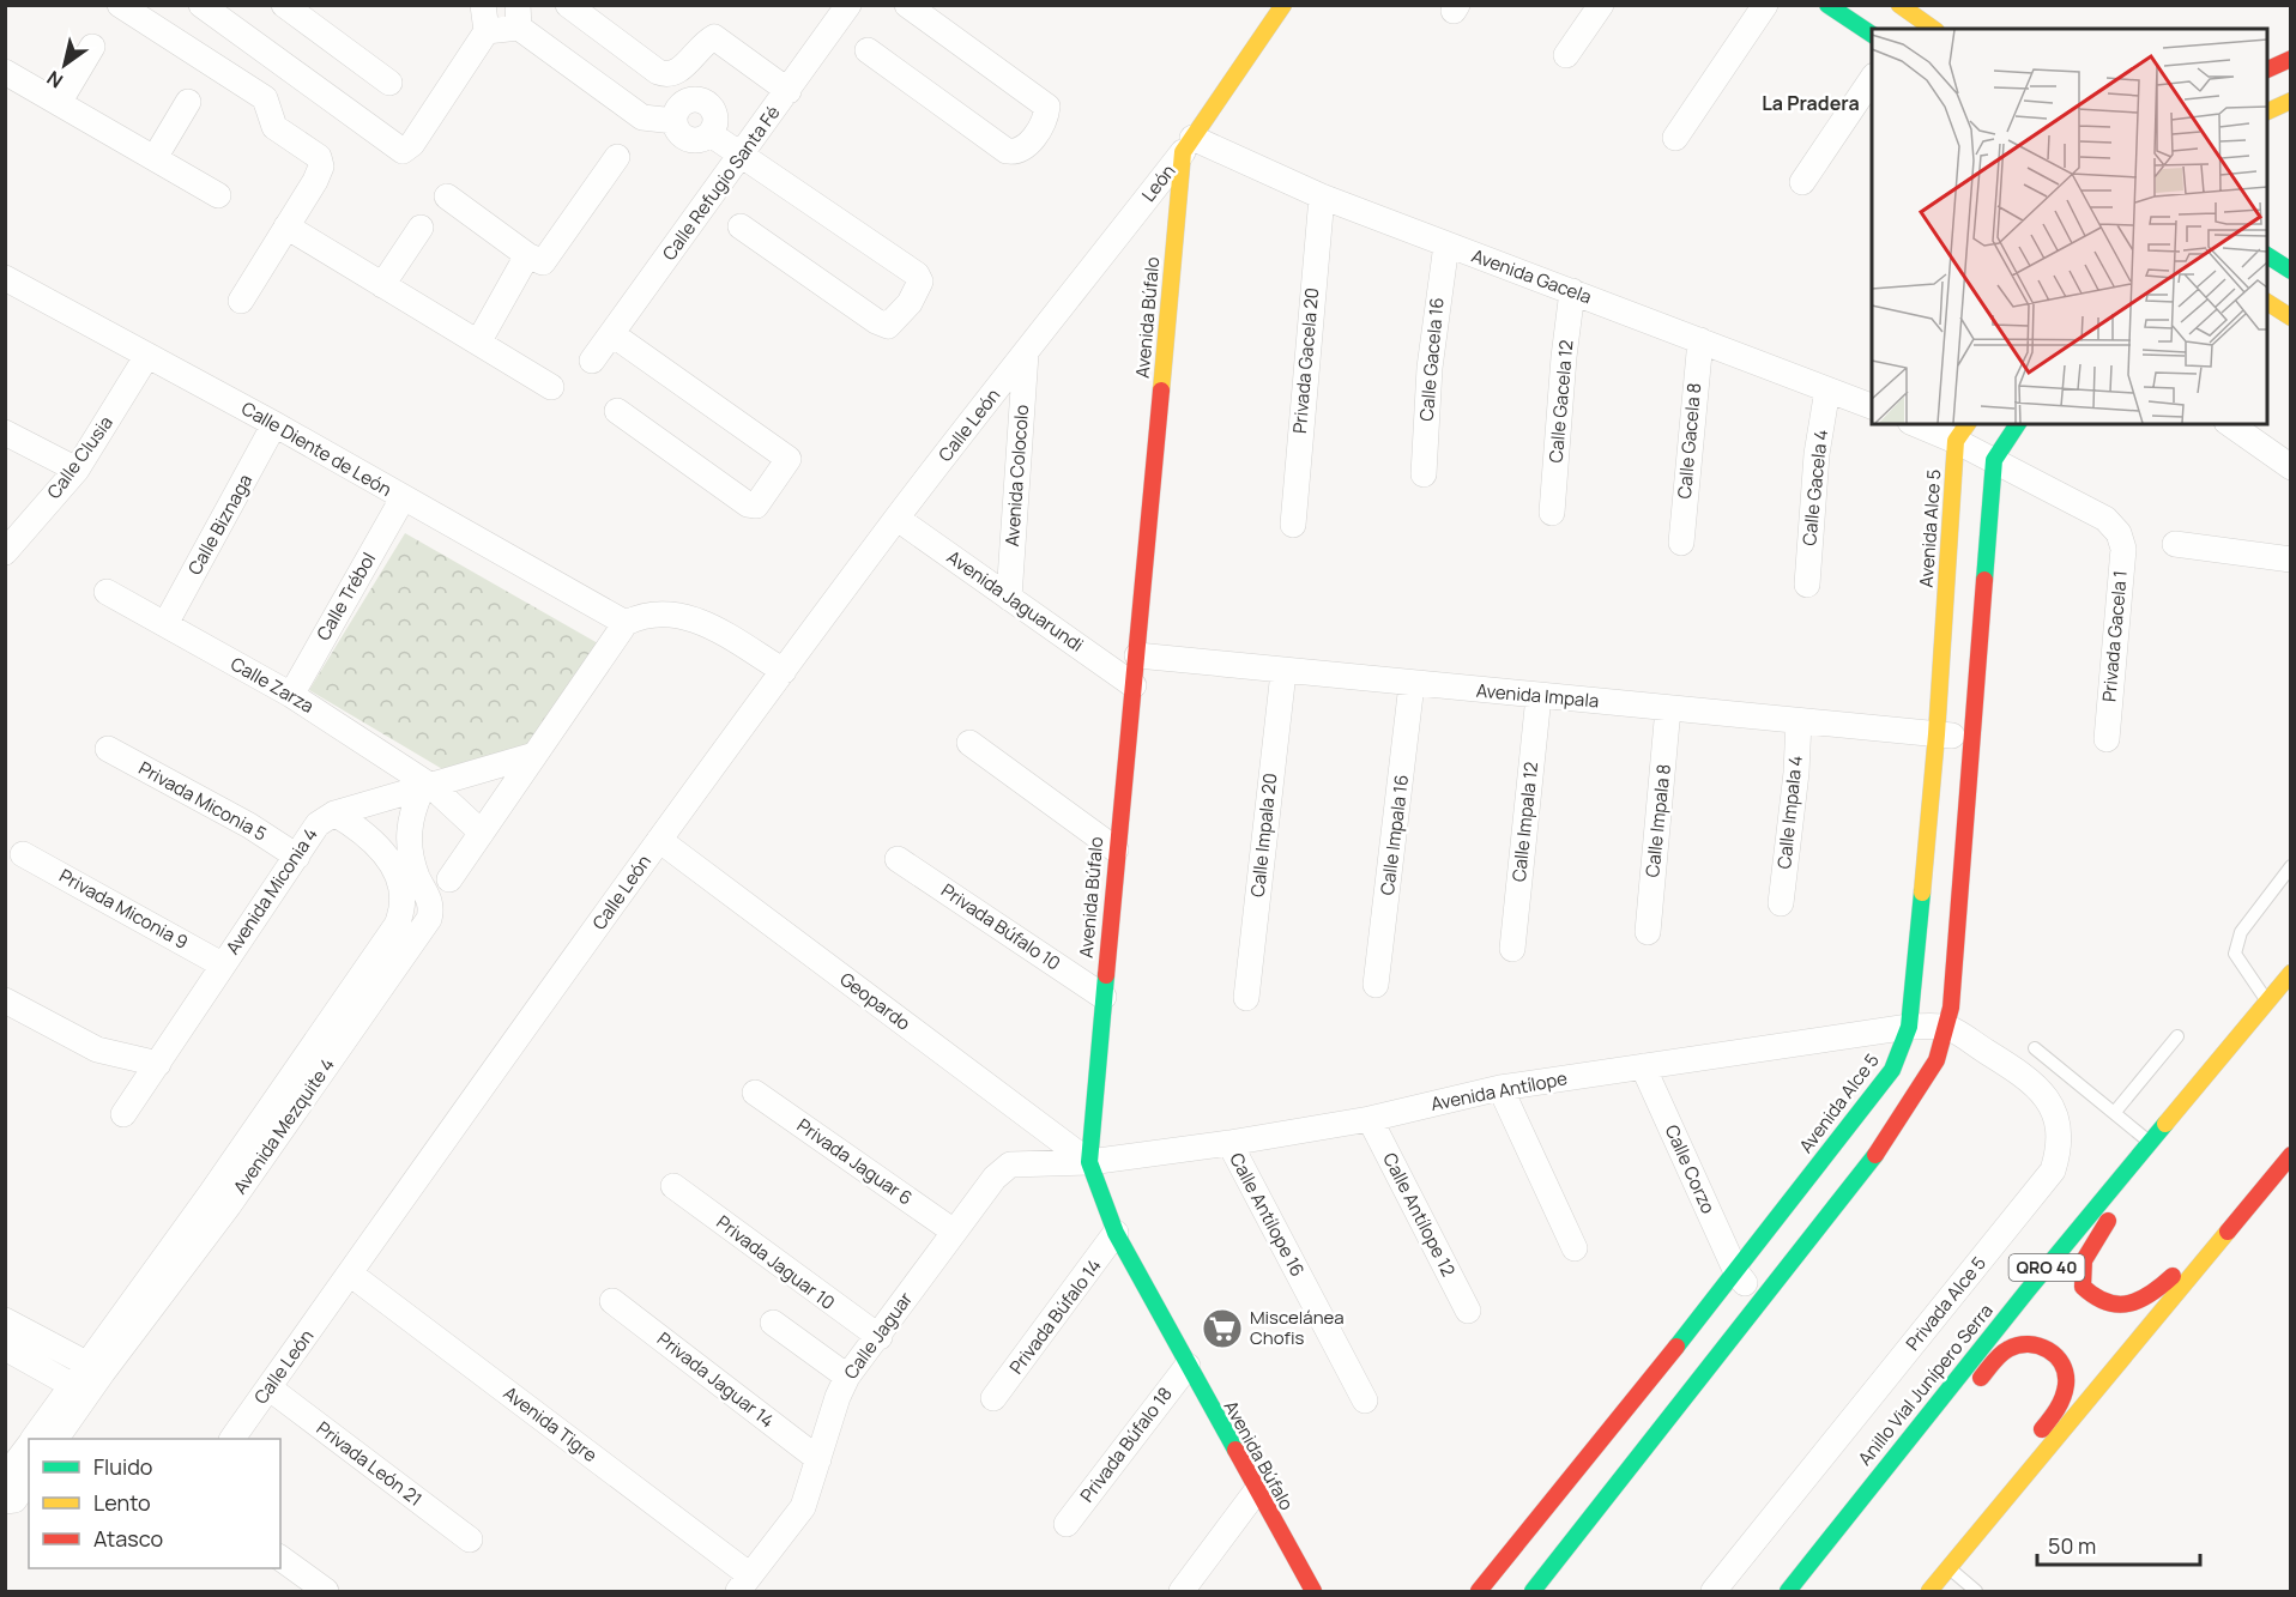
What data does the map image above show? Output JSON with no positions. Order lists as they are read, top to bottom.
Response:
{
  "streets": {
    "main road": [
      "León",
      "Avenida Búfalo",
      "Avenida Alce 5",
      "QRO 40",
      "Anillo Vial Junípero Serra"
    ],
    "street": [
      "Calle Refugio Santa Fé",
      "Avenida Gacela",
      "Calle Gacela 16",
      "Privada Gacela 20",
      "Calle Gacela 12",
      "Calle León",
      "Calle Gacela 8",
      "Calle Diente de León",
      "Calle Clusia",
      "Avenida Colocolo",
      "Calle Gacela 4",
      "Calle Biznaga",
      "Calle Trébol",
      "Avenida Jaguarundi",
      "Privada Gacela 1",
      "Calle Zarza",
      "Avenida Impala",
      "Privada Miconia 5",
      "Calle Impala 4",
      "Calle Impala 8",
      "Calle Impala 12",
      "Calle Impala 20",
      "Calle Impala 16",
      "Avenida Miconia 4",
      "Privada Miconia 9",
      "Privada Búfalo 10",
      "Geopardo",
      "Avenida Antílope",
      "Avenida Mezquite 4",
      "Privada Jaguar 6",
      "Calle Corzo",
      "Calle Antílope 16",
      "Calle Antílope 12",
      "Privada Jaguar 10",
      "Privada Alce 5",
      "Privada Búfalo 14",
      "Calle Jaguar",
      "Privada Jaguar 14",
      "Avenida Tigre",
      "Privada Búfalo 18",
      "Privada León 21"
    ]
  },
  "crossings": [
    ["León", "Avenida Gacela"],
    ["León", "Avenida Búfalo"],
    ["León", "Calle León"],
    ["León", "Avenida Colocolo"],
    ["Avenida Gacela", "Avenida Búfalo"],
    ["Avenida Gacela", "Calle Gacela 16"],
    ["Avenida Gacela", "Privada Gacela 20"],
    ["Avenida Gacela", "Calle Gacela 12"],
    ["Avenida Gacela", "Calle Gacela 8"],
    ["Avenida Gacela", "Calle Gacela 4"],
    ["Avenida Búfalo", "Avenida Jaguarundi"],
    ["Avenida Búfalo", "Avenida Impala"],
    ["Avenida Búfalo", "Privada Búfalo 10"],
    ["Avenida Búfalo", "Geopardo"],
    ["Avenida Búfalo", "Avenida Antílope"],
    ["Avenida Búfalo", "Privada Búfalo 14"],
    ["Avenida Búfalo", "Calle Jaguar"],
    ["Avenida Búfalo", "Privada Búfalo 18"],
    ["Calle León", "Avenida Colocolo"],
    ["Calle León", "Avenida Jaguarundi"],
    ["Calle León", "Geopardo"],
    ["Calle León", "Avenida Tigre"],
    ["Calle León", "Privada León 21"],
    ["Calle Diente de León", "Calle Clusia"],
    ["Calle Diente de León", "Calle Biznaga"],
    ["Calle Diente de León", "Calle Trébol"],
    ["Avenida Colocolo", "Avenida Jaguarundi"],
    ["Calle Biznaga", "Calle Zarza"],
    ["Avenida Alce 5", "Avenida Impala"],
    ["Avenida Alce 5", "Avenida Antílope"],
    ["Avenida Alce 5", "Calle Corzo"],
    ["Calle Trébol", "Calle Zarza"],
    ["Calle Zarza", "Avenida Miconia 4"],
    ["Calle Zarza", "Avenida Mezquite 4"],
    ["Avenida Impala", "Calle Impala 4"],
    ["Avenida Impala", "Calle Impala 8"],
    ["Avenida Impala", "Calle Impala 12"],
    ["Avenida Impala", "Calle Impala 20"],
    ["Avenida Impala", "Calle Impala 16"],
    ["Privada Miconia 5", "Avenida Miconia 4"],
    ["Avenida Miconia 4", "Privada Miconia 9"],
    ["Avenida Miconia 4", "Avenida Mezquite 4"],
    ["Geopardo", "Avenida Antílope"],
    ["Geopardo", "Calle Jaguar"],
    ["Avenida Antílope", "Calle Corzo"],
    ["Avenida Antílope", "Calle Antílope 16"],
    ["Avenida Antílope", "Calle Antílope 12"],
    ["Avenida Antílope", "Privada Alce 5"],
    ["Avenida Antílope", "Calle Jaguar"],
    ["Privada Jaguar 6", "Calle Jaguar"],
    ["Privada Jaguar 10", "Calle Jaguar"],
    ["Calle Jaguar", "Privada Jaguar 14"],
    ["Calle Jaguar", "Avenida Tigre"]
  ],
  "districts": ["La Pradera"],
  "places": {
    "supermarket": ["Miscelánea Chofis"]
  },
  "legend": ["Fluido", "Lento", "Atasco"],
  "scale_bar": "50 m",
  "north": "bottom left"
}
